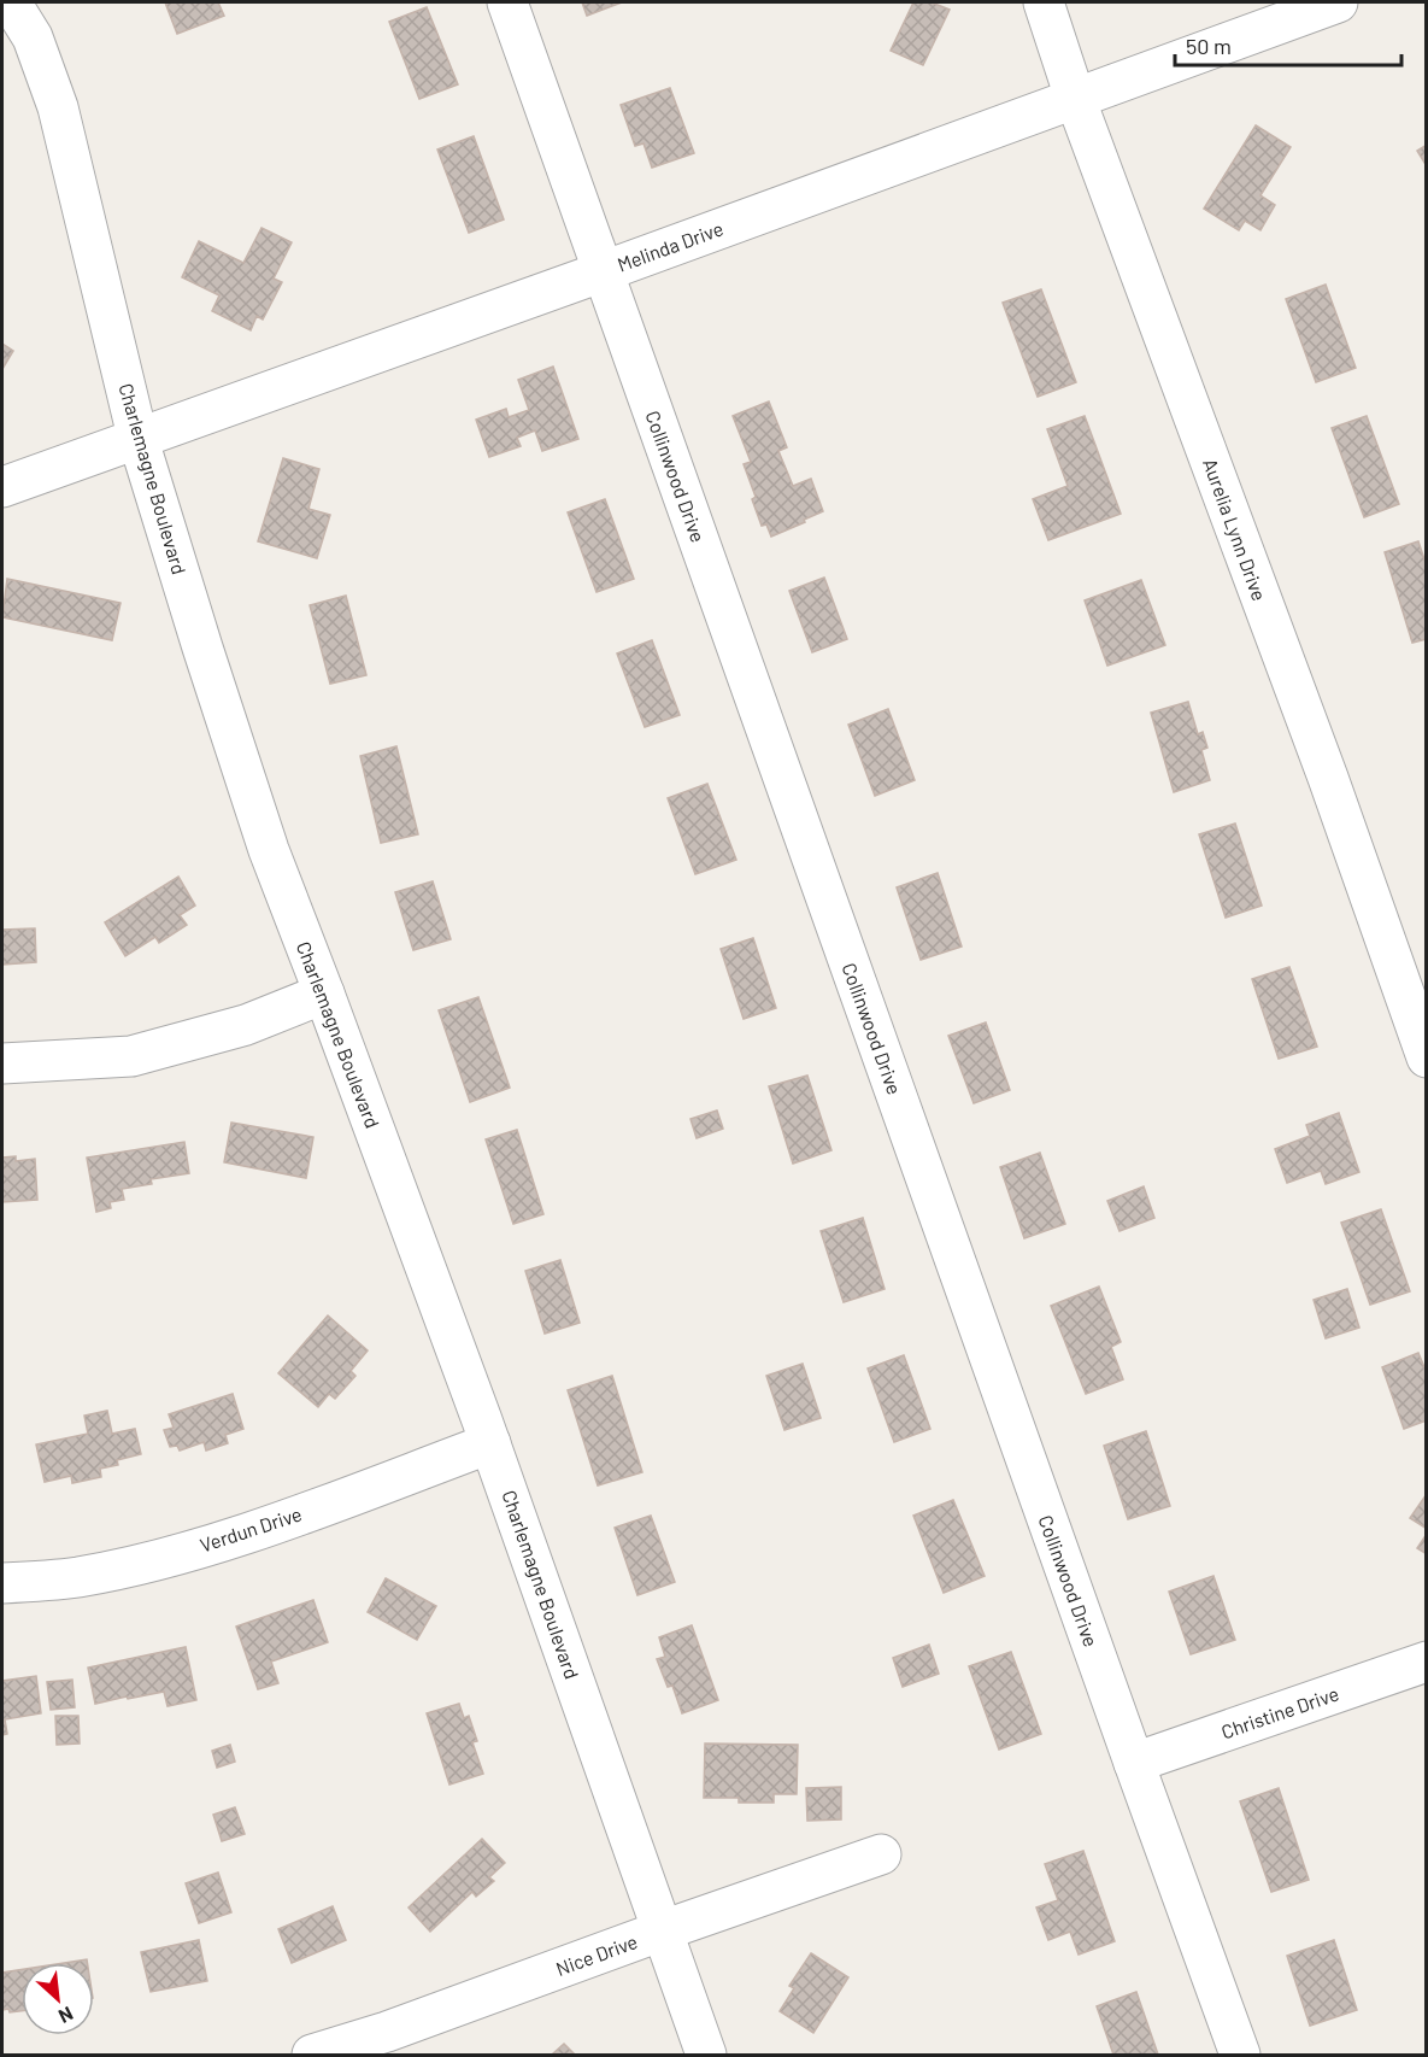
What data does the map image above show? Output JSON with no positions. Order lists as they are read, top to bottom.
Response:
{
  "streets": {
    "street": [
      "Melinda Drive",
      "Collinwood Drive",
      "Charlemagne Boulevard",
      "Aurelia Lynn Drive",
      "Verdun Drive",
      "Christine Drive",
      "Nice Drive"
    ]
  },
  "crossings": [
    ["Melinda Drive", "Collinwood Drive"],
    ["Melinda Drive", "Charlemagne Boulevard"],
    ["Melinda Drive", "Aurelia Lynn Drive"],
    ["Collinwood Drive", "Christine Drive"],
    ["Charlemagne Boulevard", "Verdun Drive"],
    ["Charlemagne Boulevard", "Nice Drive"]
  ],
  "scale_bar": "50 m",
  "north": "bottom right"
}
